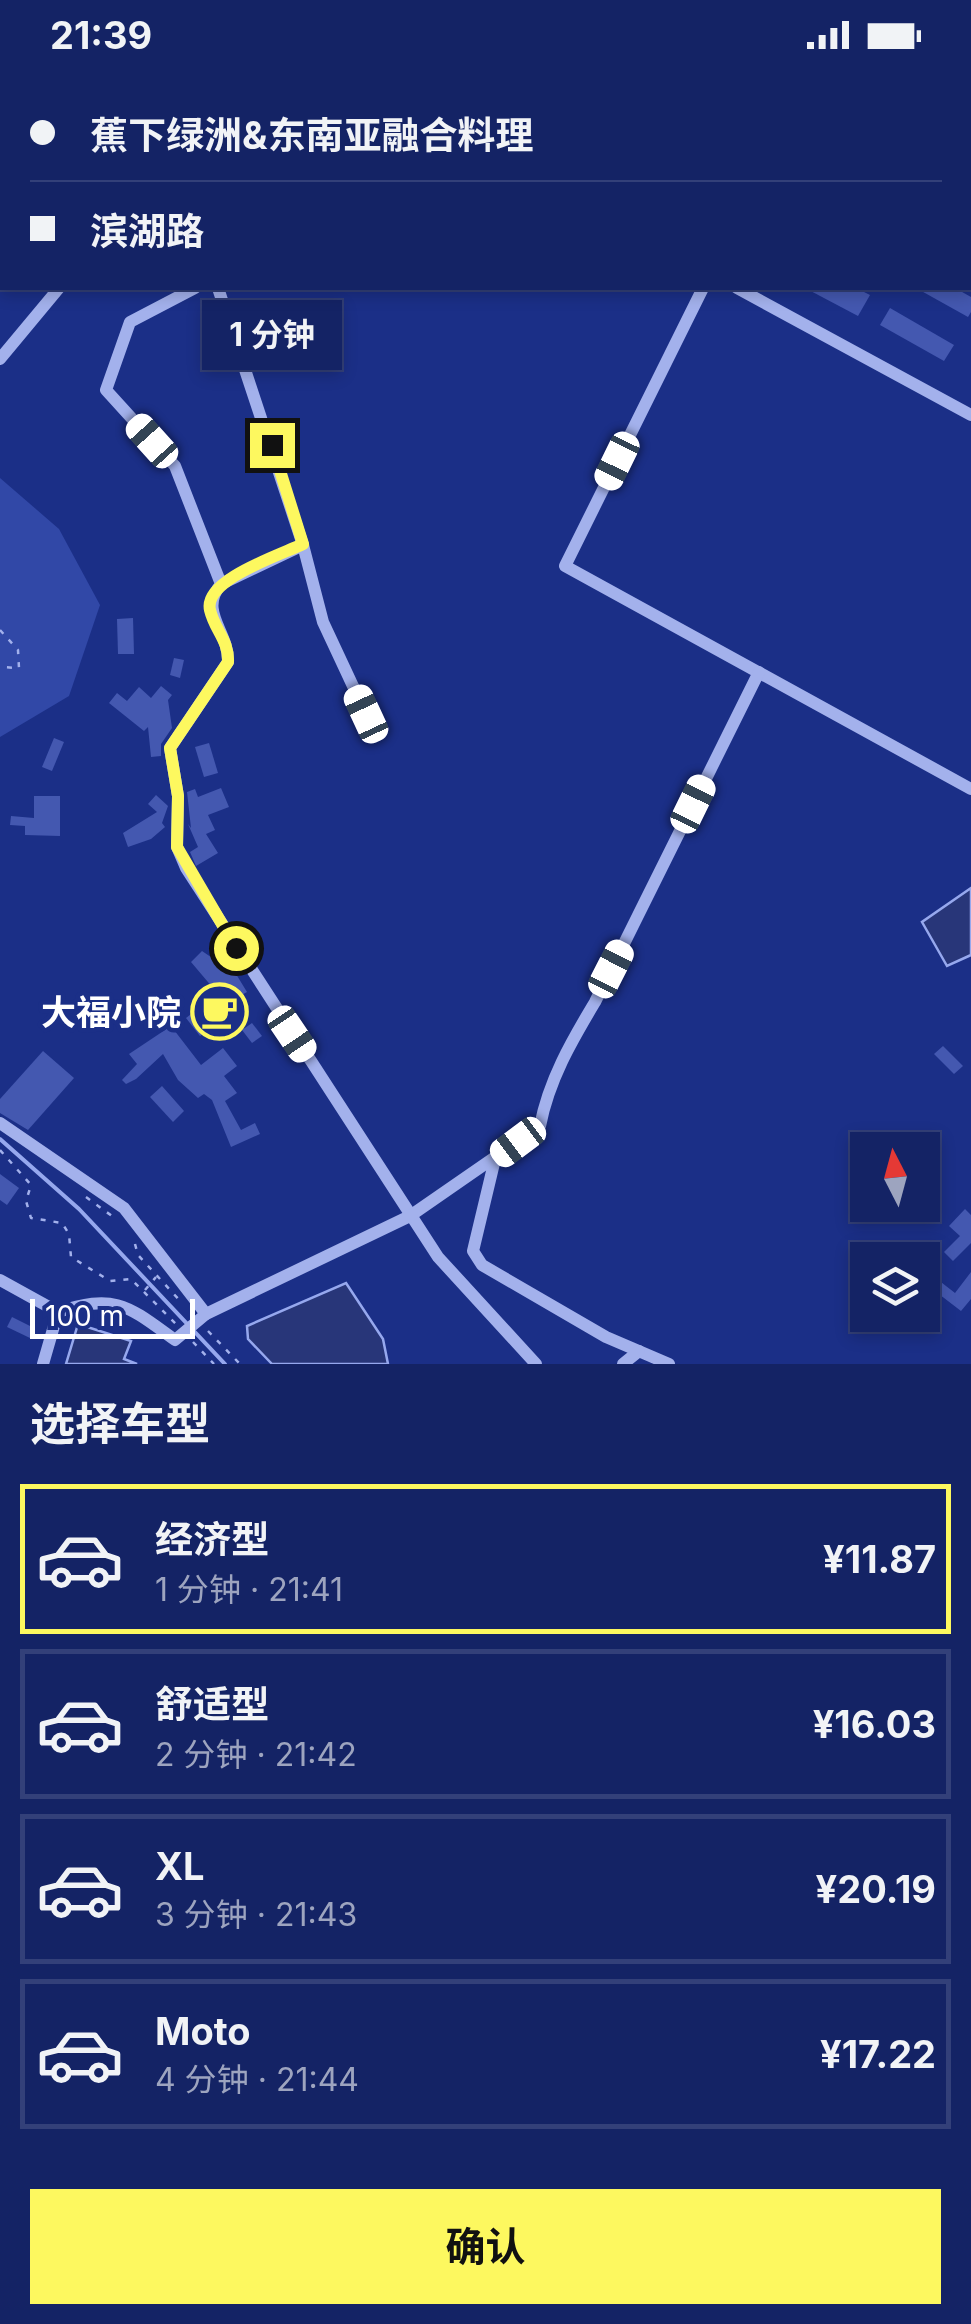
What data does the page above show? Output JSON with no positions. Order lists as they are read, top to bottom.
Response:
{
  "places": {
    "cafe": ["大福小院"]
  },
  "scale_bar": "100 m",
  "north": "top",
  "page": {
    "status": "21:39",
    "banner": ["蕉下绿洲&东南亚融合料理", "滨湖路"],
    "bubble": "1 分钟",
    "scale": "100 m",
    "heading": "选择车型",
    "list": [
      {
        "name": "经济型",
        "note": "1 分钟 · 21:41",
        "value": "¥11.87"
      },
      {
        "name": "舒适型",
        "note": "2 分钟 · 21:42",
        "value": "¥16.03"
      },
      {
        "name": "XL",
        "note": "3 分钟 · 21:43",
        "value": "¥20.19"
      },
      {
        "name": "Moto",
        "note": "4 分钟 · 21:44",
        "value": "¥17.22"
      }
    ],
    "buttons": "确认"
  }
}
